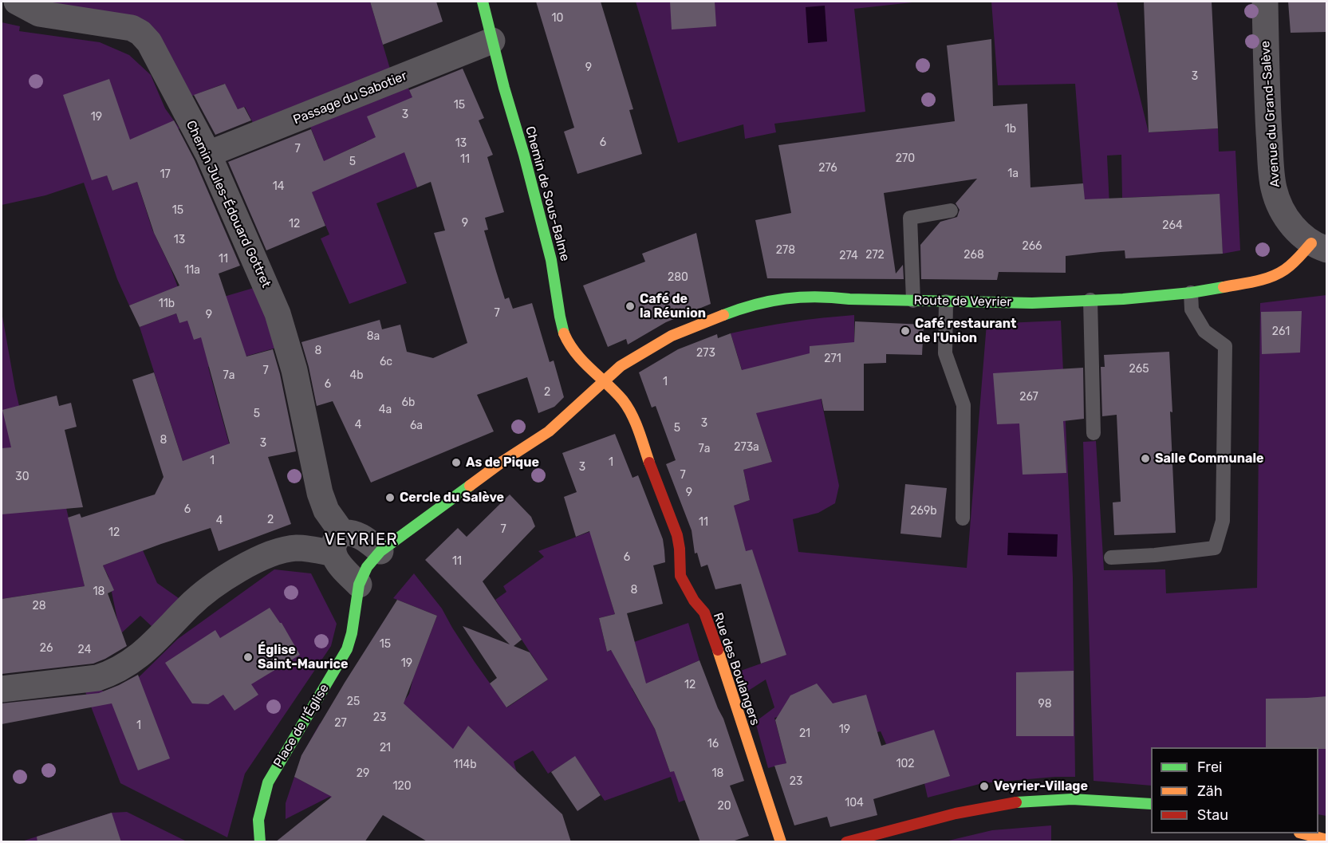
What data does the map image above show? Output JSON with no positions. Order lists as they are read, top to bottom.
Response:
{
  "streets": {
    "street": [
      "Passage du Sabotier",
      "Avenue du Grand-Salève",
      "Chemin de Sous-Balme",
      "Chemin Jules-Édouard Gottret",
      "Route de Veyrier",
      "Rue des Boulangers",
      "Place de l'Église"
    ]
  },
  "crossings": [
    ["Passage du Sabotier", "Chemin de Sous-Balme"],
    ["Passage du Sabotier", "Chemin Jules-Édouard Gottret"],
    ["Avenue du Grand-Salève", "Route de Veyrier"],
    ["Chemin de Sous-Balme", "Route de Veyrier"],
    ["Chemin de Sous-Balme", "Rue des Boulangers"],
    ["Chemin de Sous-Balme", "Place de l'Église"],
    ["Route de Veyrier", "Rue des Boulangers"],
    ["Route de Veyrier", "Place de l'Église"],
    ["Rue des Boulangers", "Place de l'Église"]
  ],
  "districts": ["VEYRIER"],
  "places": [
    "Café de la Réunion",
    "Café restaurant de l'Union",
    "Salle Communale",
    "As de Pique",
    "Cercle du Salève",
    "Église Saint-Maurice",
    "Veyrier-Village"
  ],
  "house_numbers": [
    "10",
    "9",
    "3",
    "15",
    "3",
    "19",
    "1b",
    "6",
    "13",
    "7",
    "270",
    "11",
    "5",
    "276",
    "1a",
    "17",
    "14",
    "15",
    "9",
    "12",
    "264",
    "13",
    "266",
    "278",
    "272",
    "268",
    "274",
    "11",
    "11a",
    "280",
    "11b",
    "7",
    "9",
    "261",
    "8a",
    "8",
    "273",
    "271",
    "6c",
    "265",
    "7",
    "7a",
    "4b",
    "1",
    "6",
    "2",
    "267",
    "6b",
    "4a",
    "5",
    "3",
    "4",
    "6a",
    "5",
    "8",
    "3",
    "273a",
    "7a",
    "1",
    "1",
    "3",
    "7",
    "30",
    "9",
    "6",
    "269b",
    "2",
    "4",
    "11",
    "7",
    "12",
    "6",
    "11",
    "8",
    "18",
    "28",
    "15",
    "26",
    "24",
    "19",
    "12",
    "25",
    "98",
    "23",
    "27",
    "1",
    "19",
    "21",
    "16",
    "21",
    "102",
    "114b",
    "29",
    "18",
    "23",
    "120",
    "104",
    "20"
  ],
  "legend": ["Frei", "Zäh", "Stau"]
}
